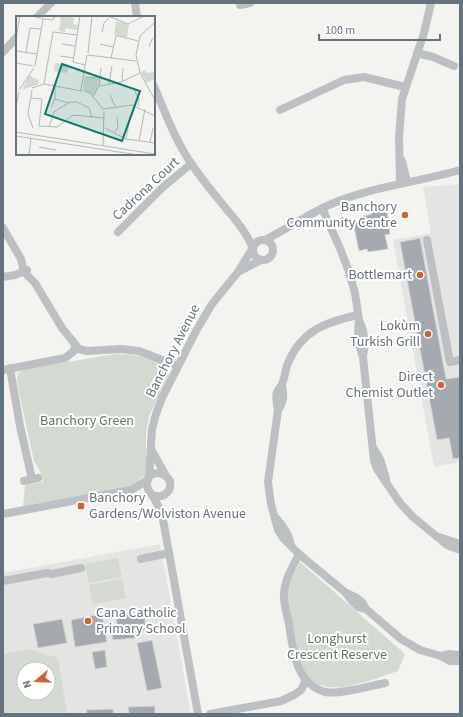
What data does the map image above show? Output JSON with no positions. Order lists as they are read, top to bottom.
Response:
{
  "streets": {
    "street": ["Cadrona Court", "Banchory Avenue"]
  },
  "parks": ["Banchory Green", "Longhurst Crescent Reserve"],
  "places": {
    "other": [
      "Banchory Community Centre",
      "Bottlemart",
      "Lokùm Turkish Grill",
      "Direct Chemist Outlet",
      "Cana Catholic Primary School"
    ],
    "transit": ["Banchory Gardens/Wolviston Avenue"]
  },
  "scale_bar": "100 m",
  "north": "left"
}
